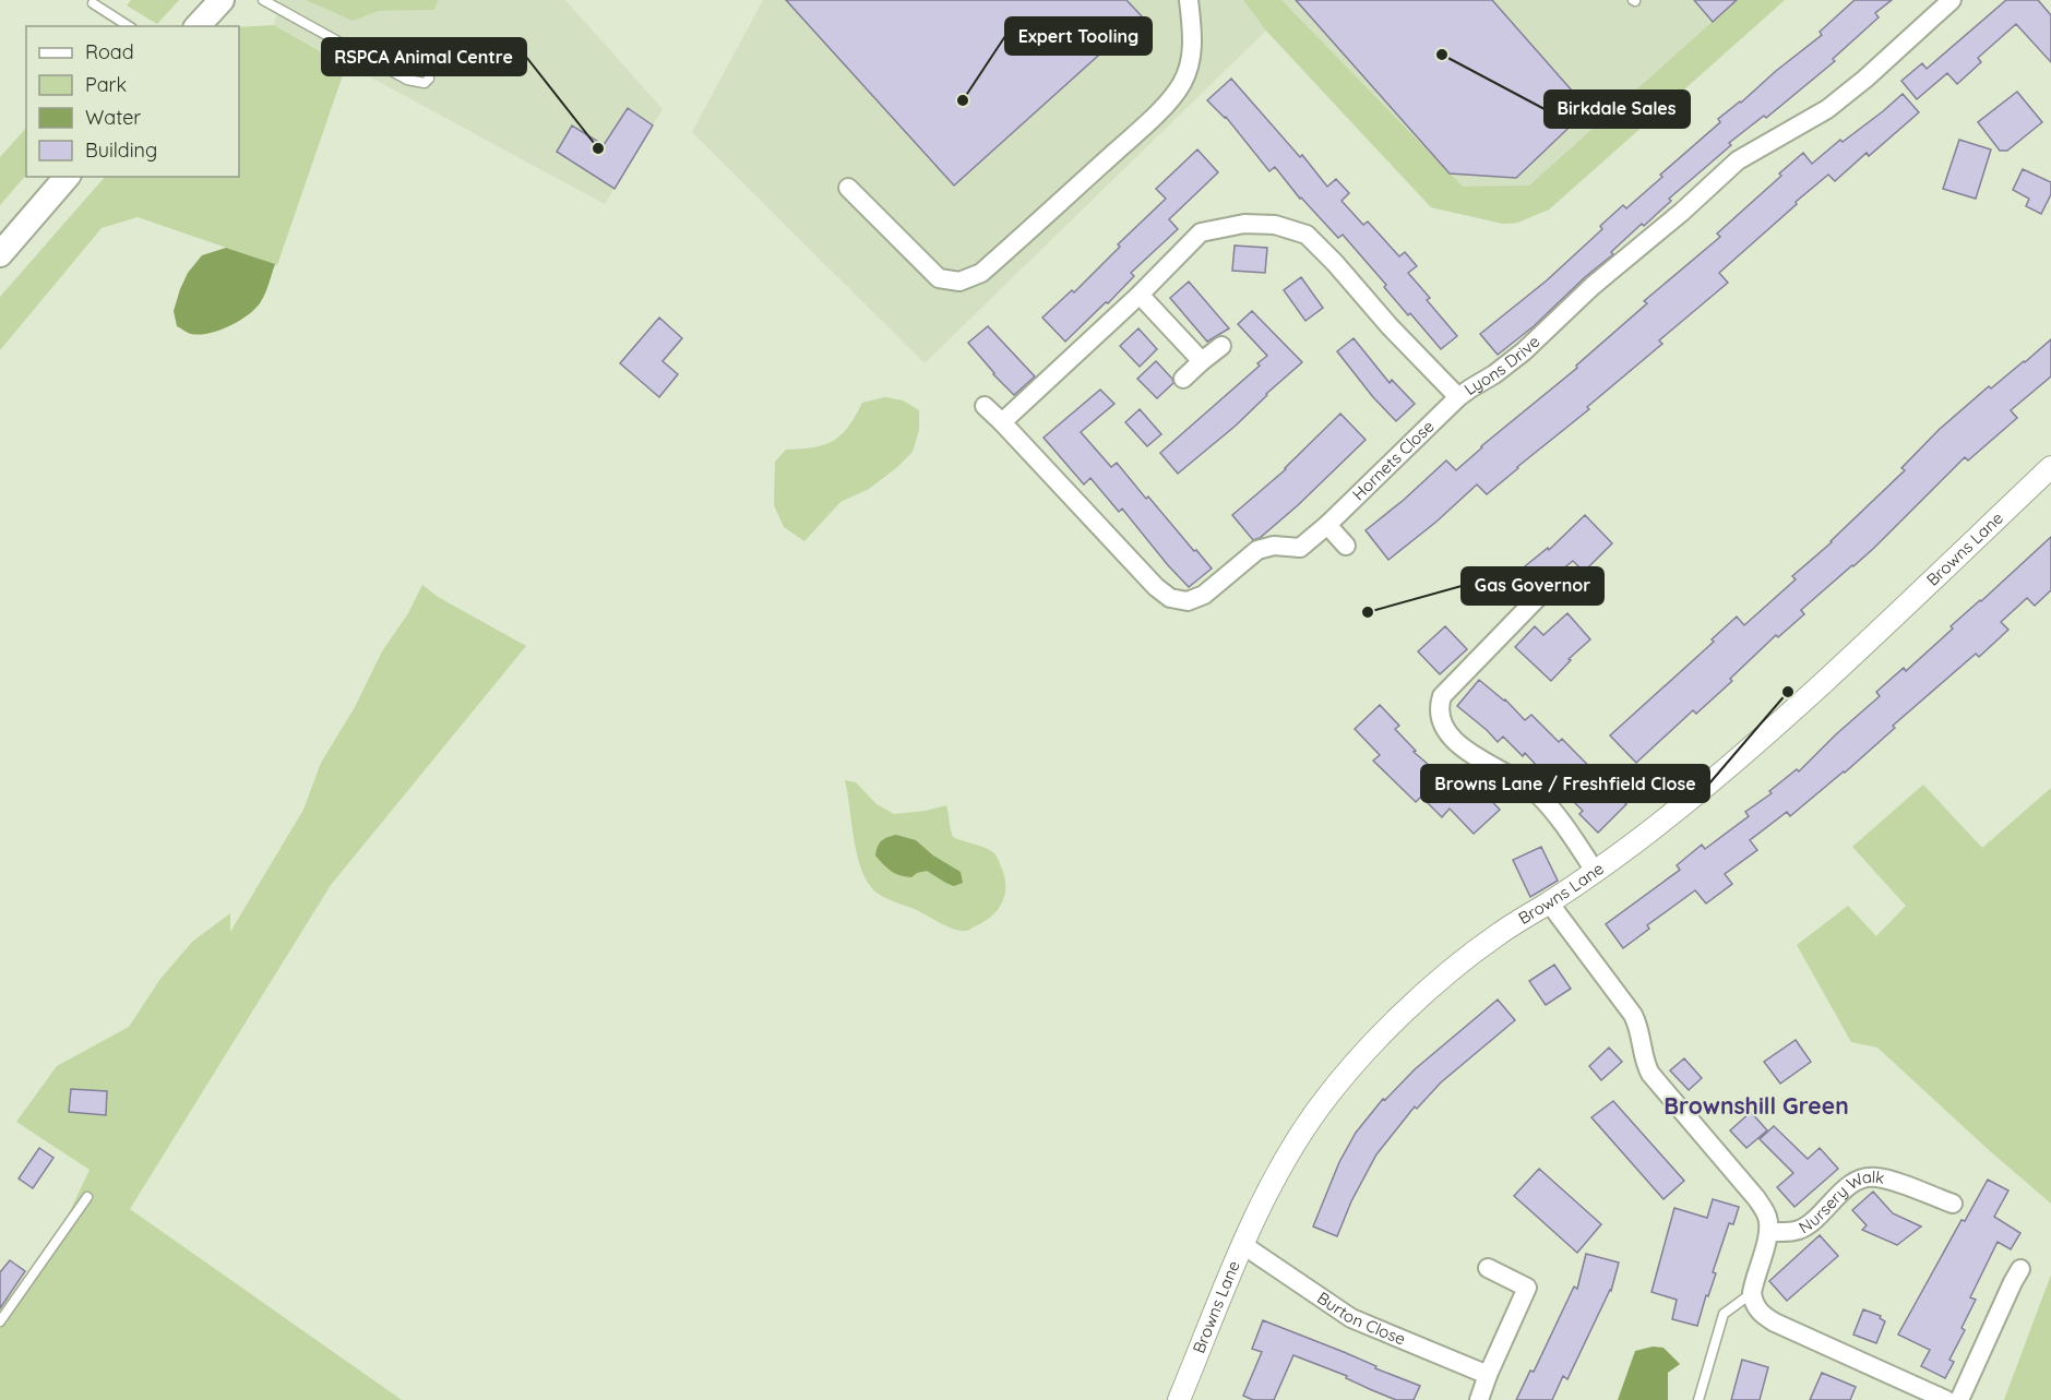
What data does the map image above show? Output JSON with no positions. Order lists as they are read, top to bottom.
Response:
{
  "streets": {
    "street": [
      "Lyons Drive",
      "Hornets Close",
      "Browns Lane",
      "Nursery Walk",
      "Burton Close"
    ]
  },
  "crossings": [
    ["Lyons Drive", "Hornets Close"],
    ["Browns Lane", "Burton Close"]
  ],
  "districts": ["Brownshill Green"],
  "places": [
    "Birkdale Sales",
    "Expert Tooling",
    "RSPCA Animal Centre",
    "Gas Governor",
    "Browns Lane / Freshfield Close"
  ],
  "legend": [
    "Road",
    "Park",
    "Water",
    "Building"
  ]
}
